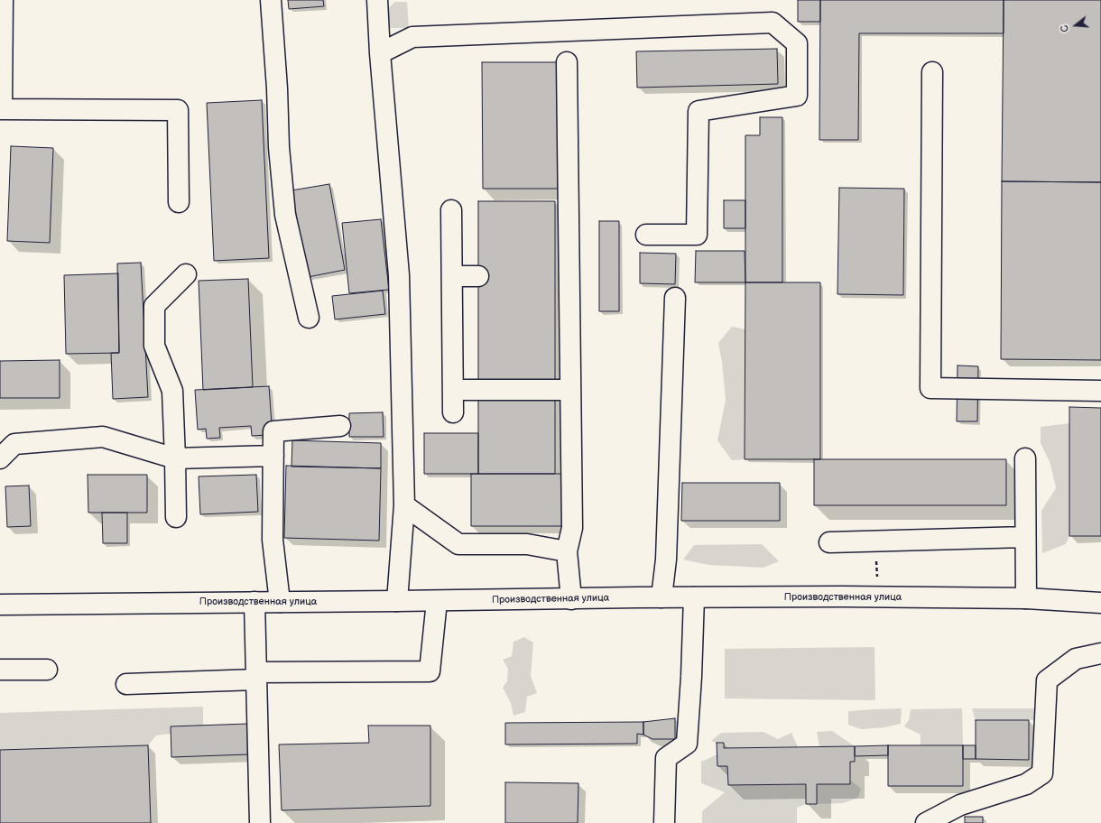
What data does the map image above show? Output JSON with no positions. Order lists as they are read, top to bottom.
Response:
{
  "streets": {
    "main road": ["Производственная улица"]
  },
  "north": "left"
}
